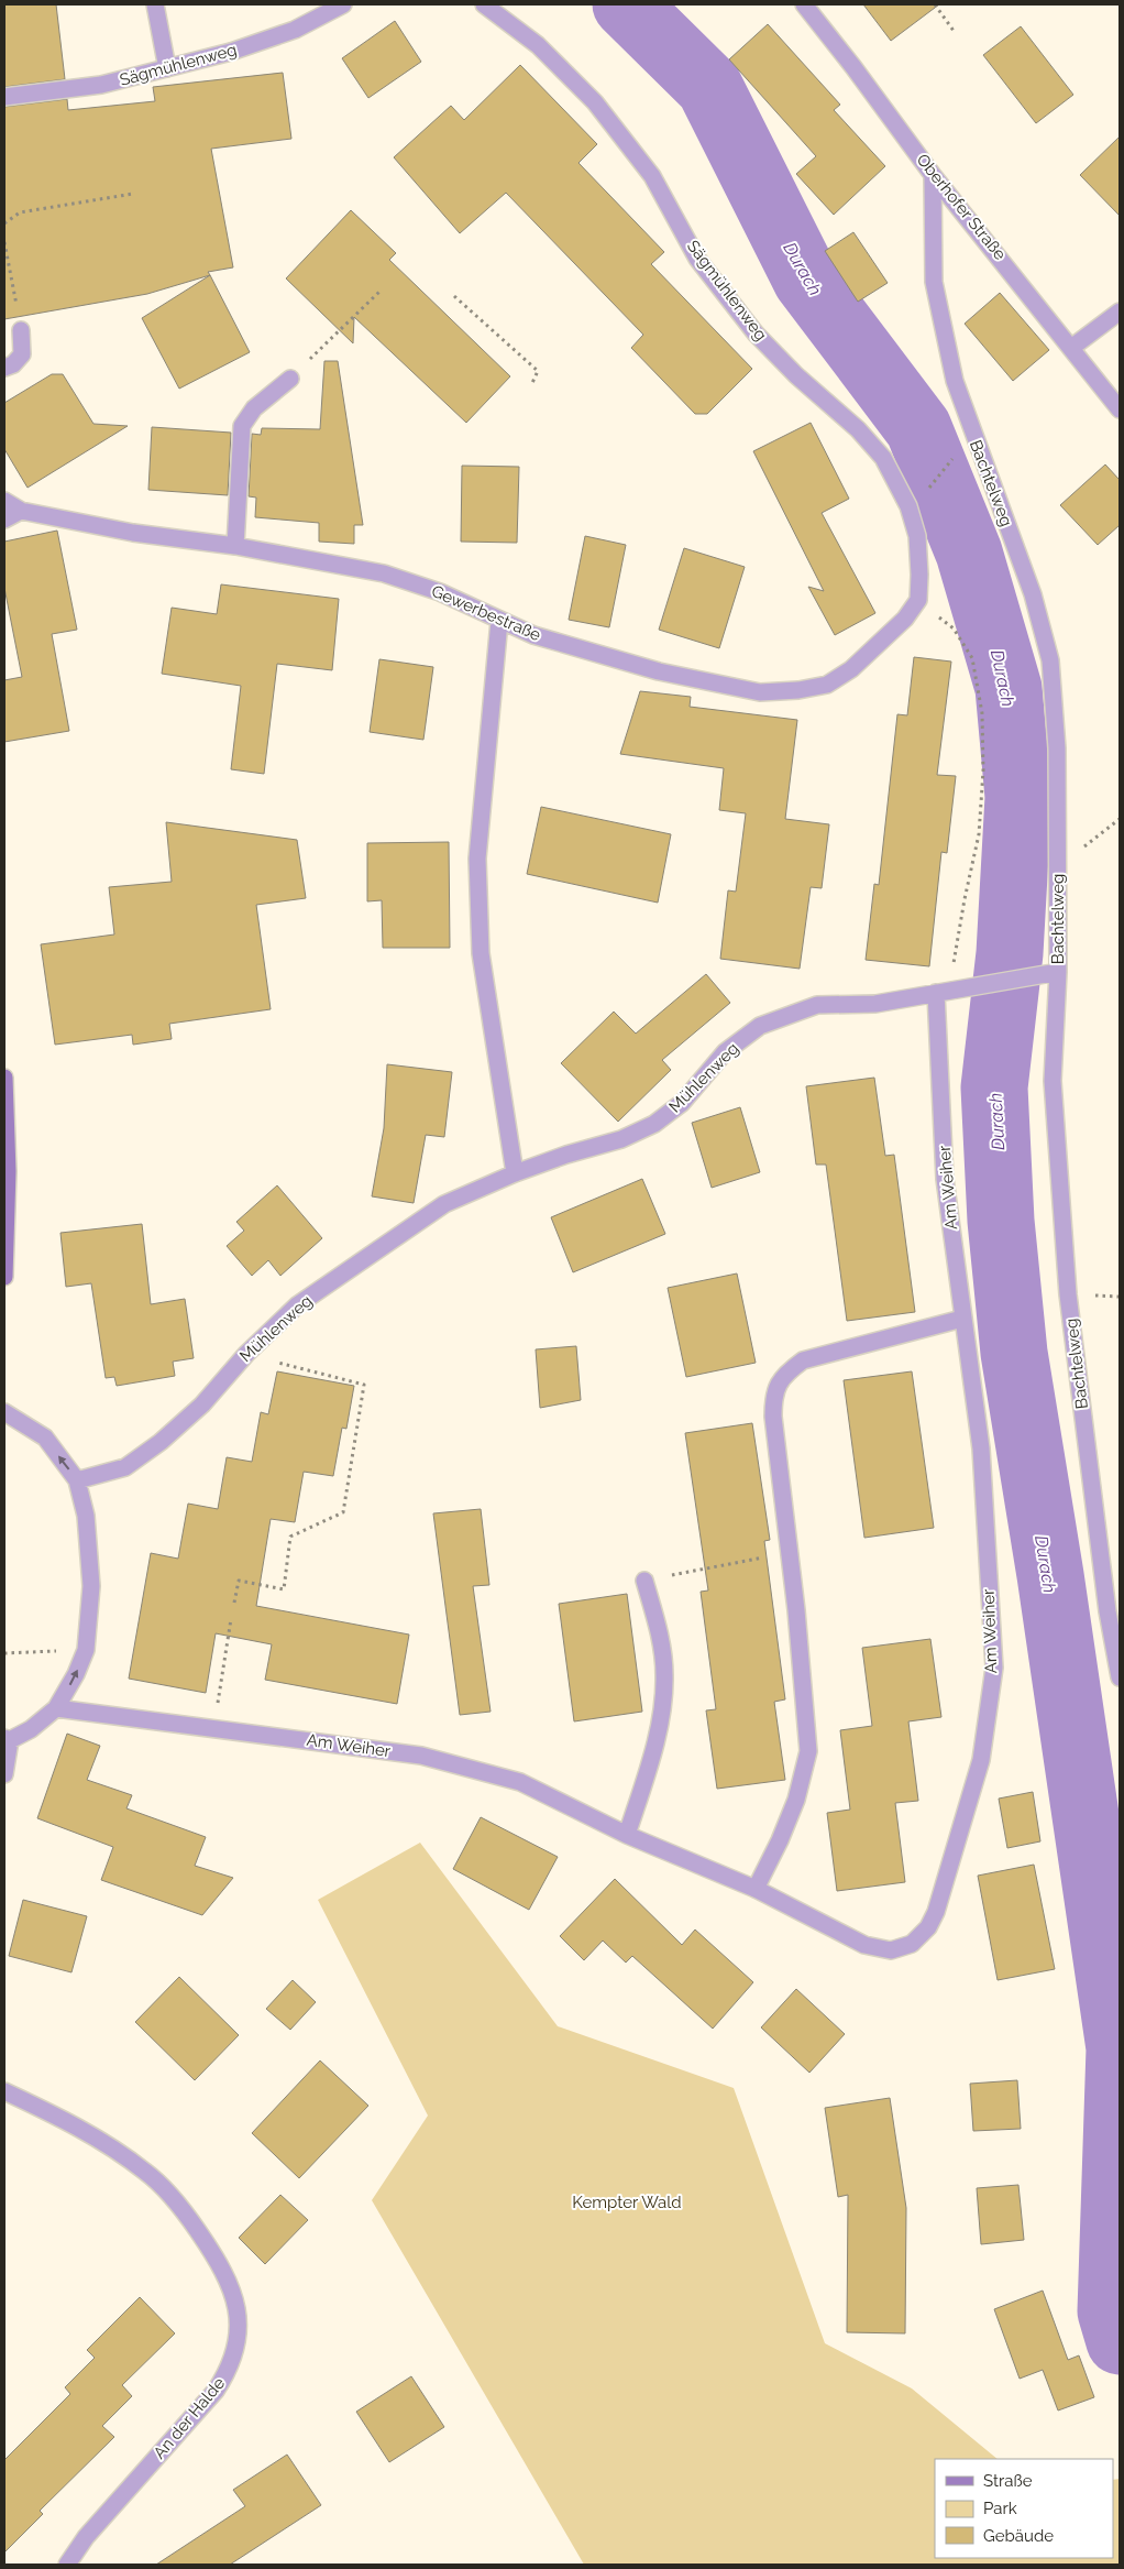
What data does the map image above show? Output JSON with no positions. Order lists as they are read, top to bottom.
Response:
{
  "streets": {
    "street": [
      "Sägmühlenweg",
      "Oberhofer Straße",
      "Bachtelweg",
      "Gewerbestraße",
      "Mühlenweg",
      "Am Weiher",
      "An der Halde"
    ]
  },
  "crossings": [
    ["Sägmühlenweg", "Gewerbestraße"],
    ["Oberhofer Straße", "Bachtelweg"],
    ["Bachtelweg", "Mühlenweg"],
    ["Mühlenweg", "Am Weiher"]
  ],
  "water": ["Durach"],
  "parks": ["Kempter Wald"],
  "legend": ["Straße", "Park", "Gebäude"]
}
